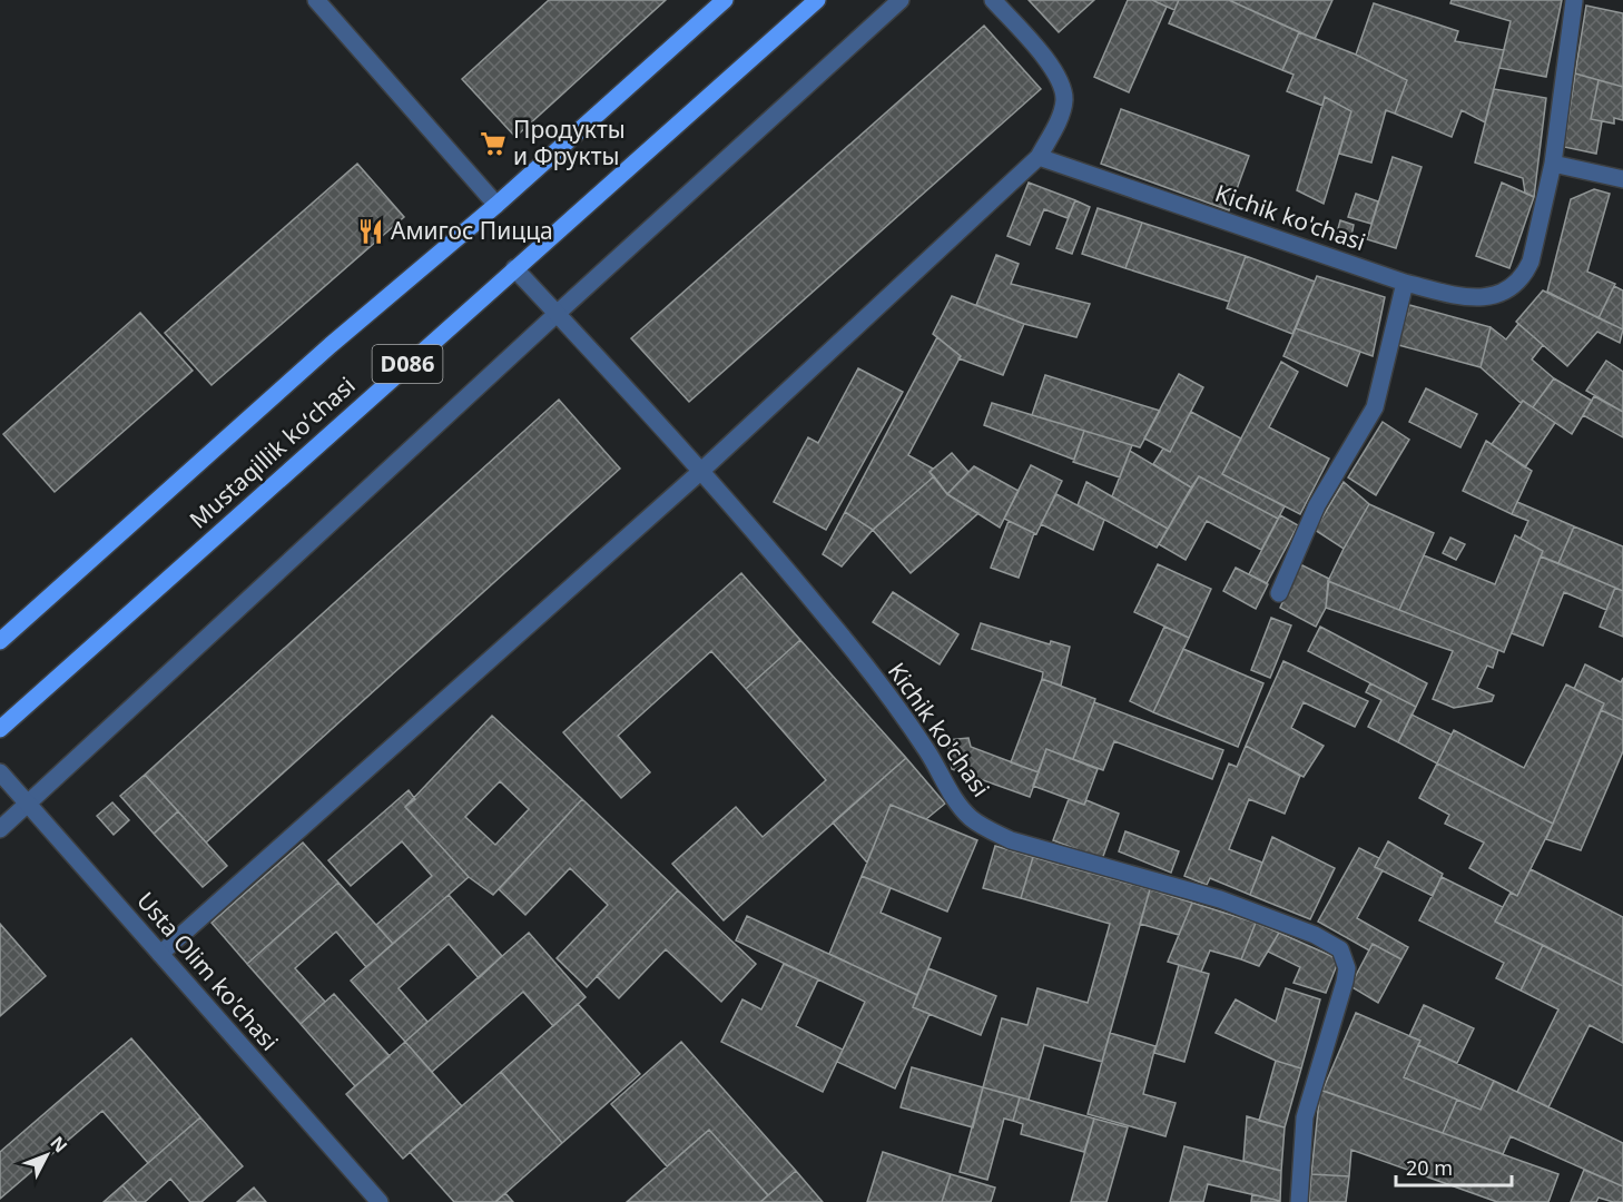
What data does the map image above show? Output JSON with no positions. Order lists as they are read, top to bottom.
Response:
{
  "streets": {
    "main road": ["D086", "Mustaqillik koʻchasi"],
    "street": ["Kichik ko'chasi", "Usta Olim ko'chasi"]
  },
  "crossings": [
    ["Kichik ko'chasi", "Mustaqillik koʻchasi"]
  ],
  "places": {
    "supermarket": ["Продукты и Фрукты"],
    "restaurant": ["Амигос Пицца"]
  },
  "scale_bar": "20 m",
  "north": "top right"
}
